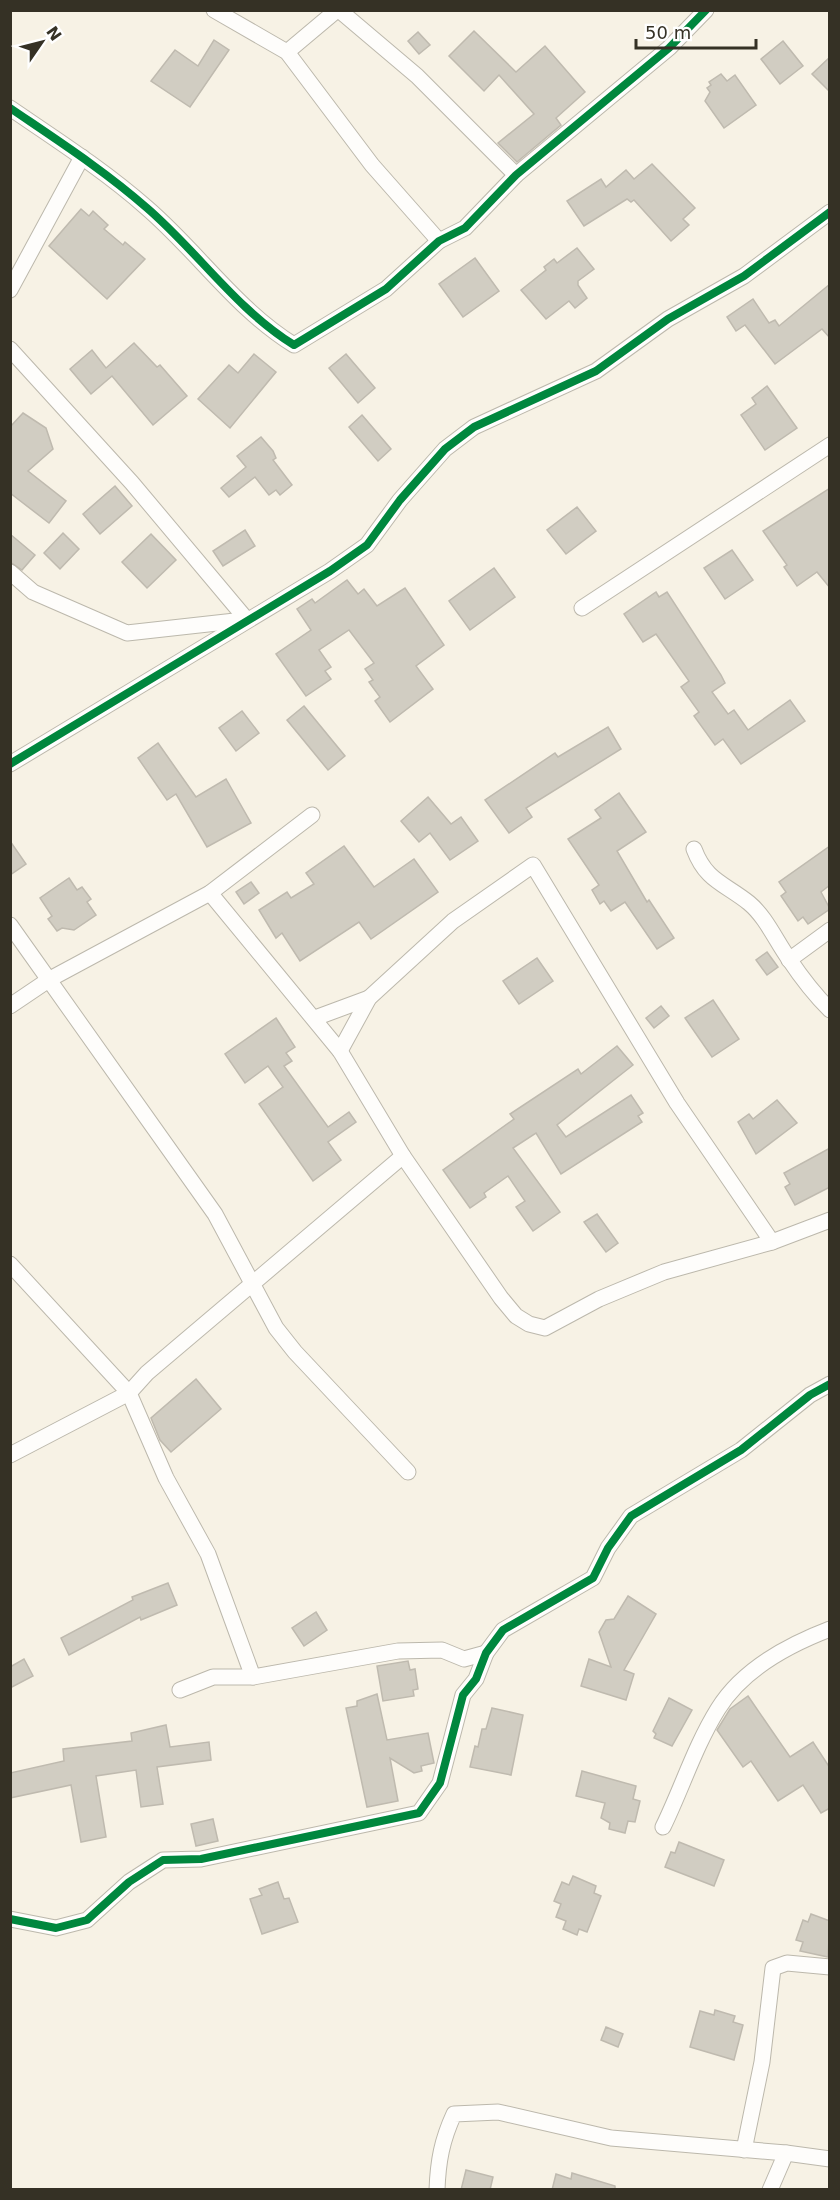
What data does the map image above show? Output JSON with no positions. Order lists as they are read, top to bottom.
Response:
{
  "scale_bar": "50 m",
  "north": "top right"
}
